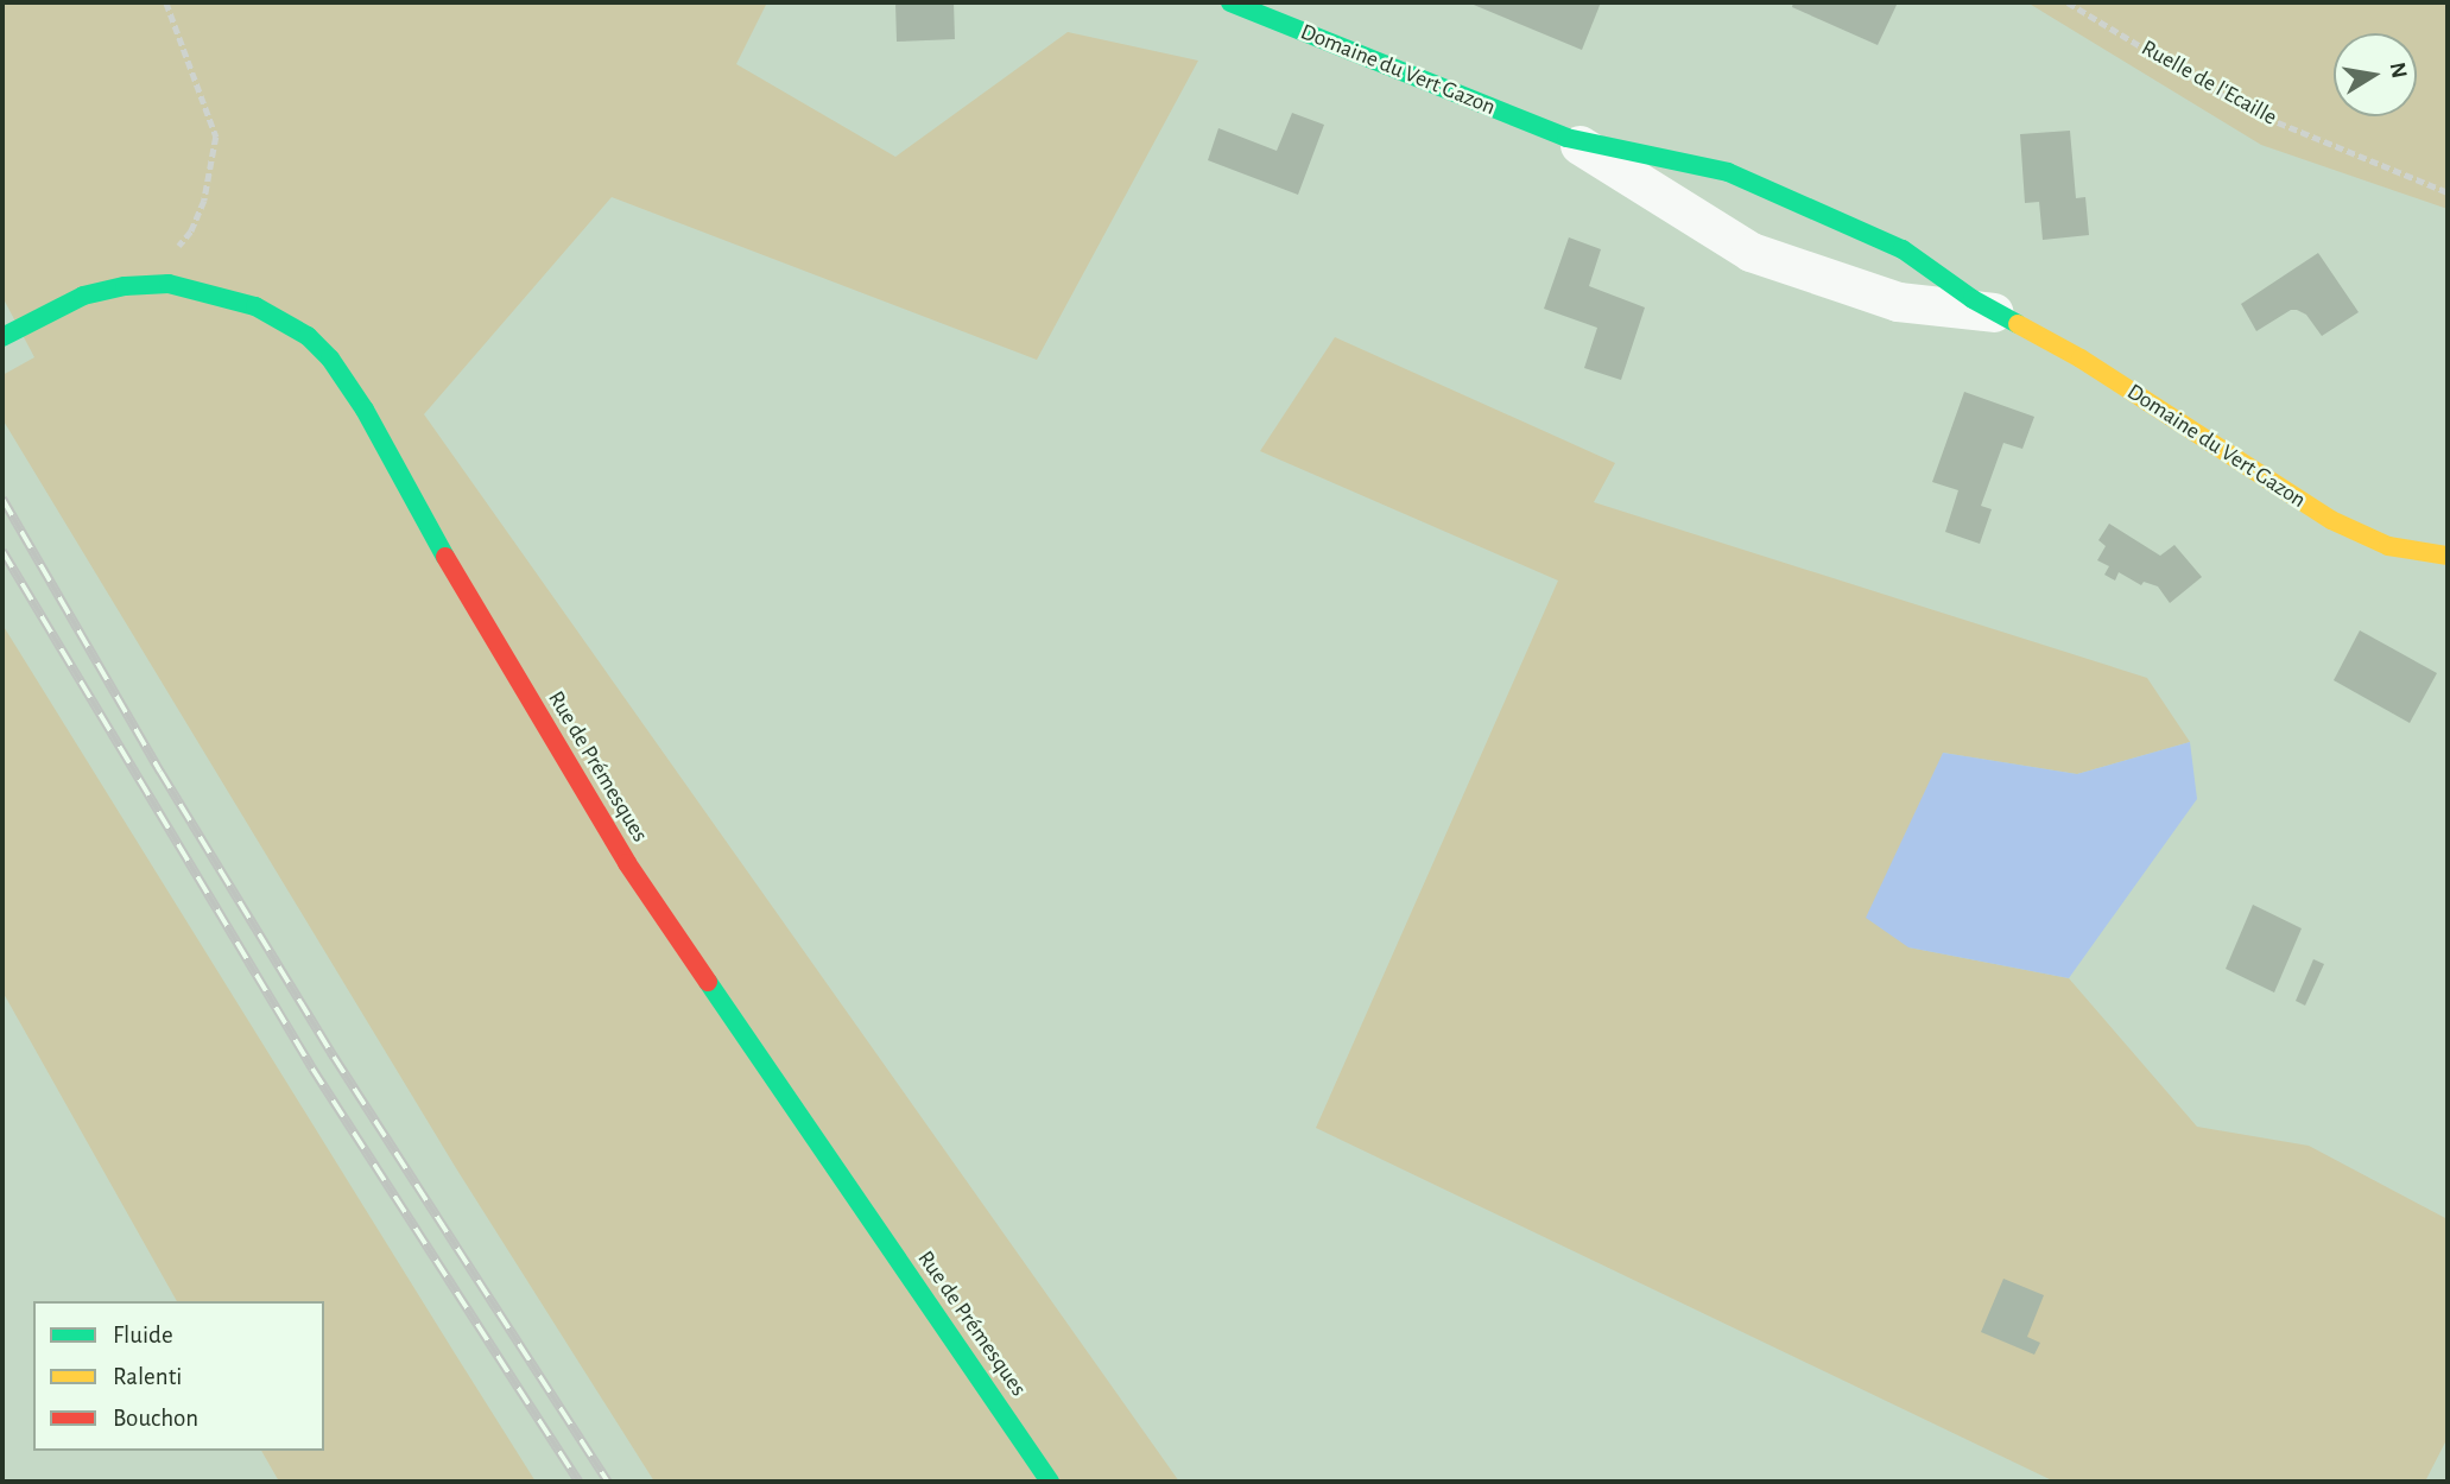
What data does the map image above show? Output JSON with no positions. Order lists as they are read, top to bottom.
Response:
{
  "streets": {
    "street": ["Domaine du Vert Gazon", "Rue de Prémesques"],
    "path": ["Ruelle de l'Ecaille"]
  },
  "legend": ["Fluide", "Ralenti", "Bouchon"],
  "north": "right"
}
